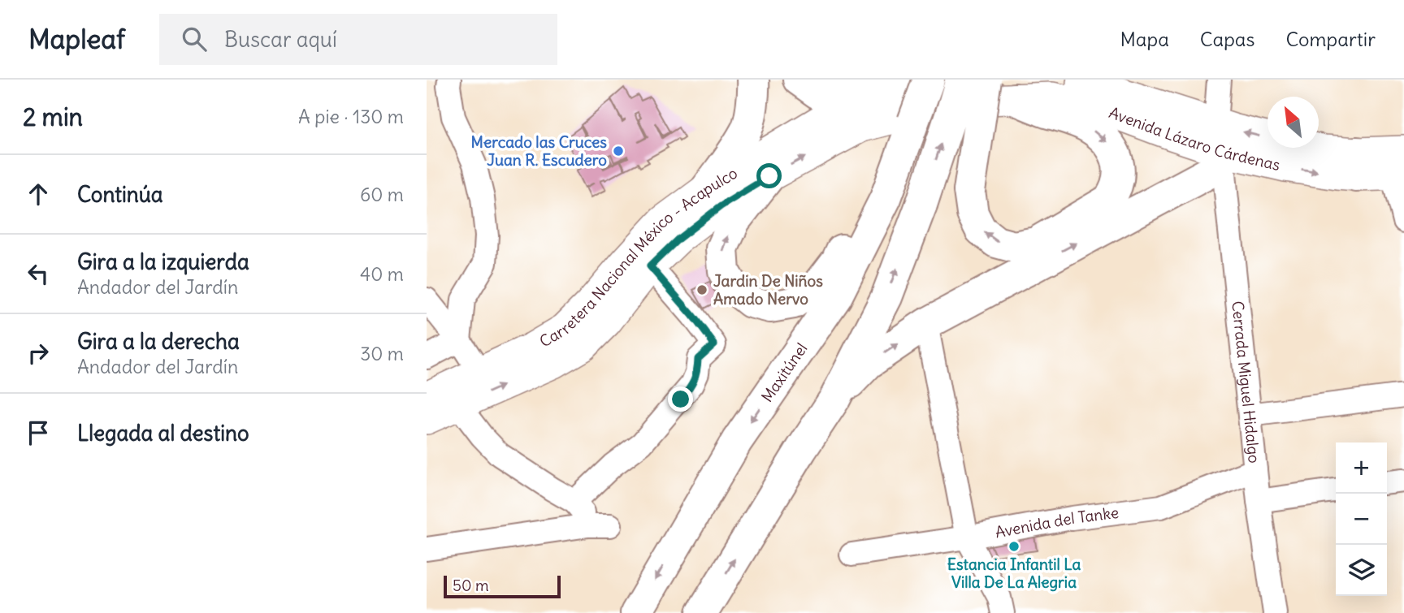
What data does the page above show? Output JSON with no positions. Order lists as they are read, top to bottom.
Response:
{
  "streets": {
    "highway": ["Maxitúnel"],
    "main road": ["Avenida Lázaro Cárdenas", "Carretera Nacional México - Acapulco"],
    "street": ["Cerrada Miguel Hidalgo", "Avenida del Tanke"]
  },
  "crossings": [
    ["Avenida Lázaro Cárdenas", "Carretera Nacional México - Acapulco"],
    ["Avenida Lázaro Cárdenas", "Cerrada Miguel Hidalgo"],
    ["Cerrada Miguel Hidalgo", "Avenida del Tanke"]
  ],
  "places": ["Mercado las Cruces Juan R. Escudero", "Jardin De Niños Amado Nervo", "Estancia Infantil La Villa De La Alegria"],
  "scale_bar": "50 m",
  "north": "top left",
  "page": {
    "header": "Mapleaf",
    "search": "Buscar aquí",
    "nav": ["Mapa", "Capas", "Compartir"],
    "heading": ["2 min", "A pie · 130 m"],
    "list": [
      ["Continúa", "60 m"],
      ["Gira a la izquierda", "Andador del Jardín", "40 m"],
      ["Gira a la derecha", "Andador del Jardín", "30 m"],
      "Llegada al destino"
    ],
    "map_buttons": ["+", "−"],
    "scale": "50 m"
  }
}
